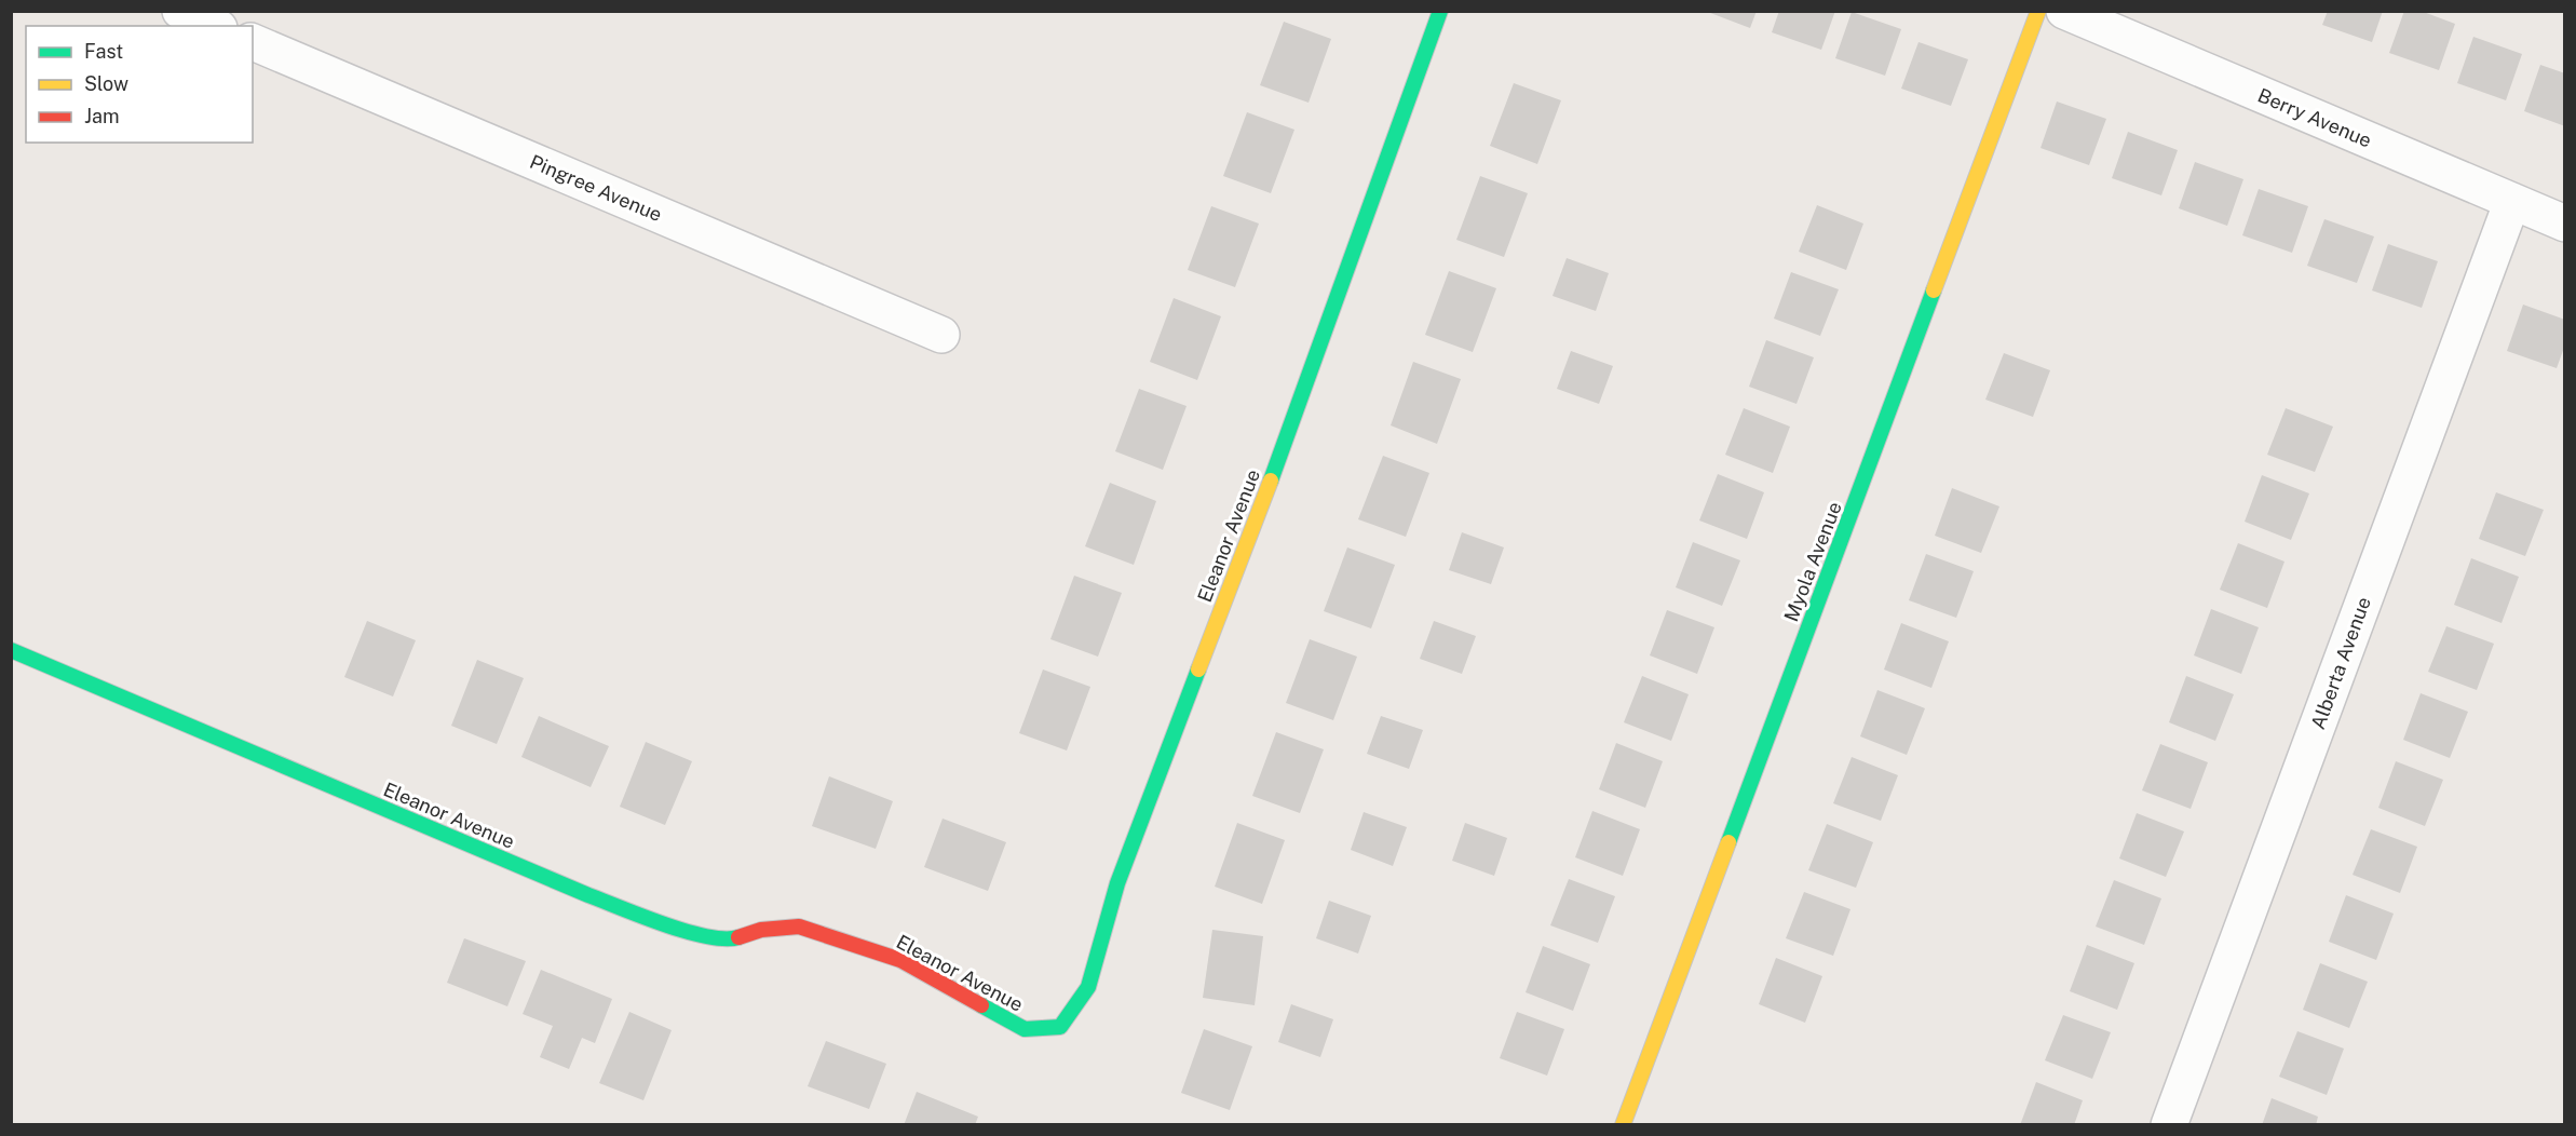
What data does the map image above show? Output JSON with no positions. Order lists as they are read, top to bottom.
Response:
{
  "streets": {
    "street": [
      "Berry Avenue",
      "Pingree Avenue",
      "Eleanor Avenue",
      "Myola Avenue",
      "Alberta Avenue"
    ]
  },
  "crossings": [
    ["Berry Avenue", "Alberta Avenue"]
  ],
  "legend": ["Fast", "Slow", "Jam"]
}
